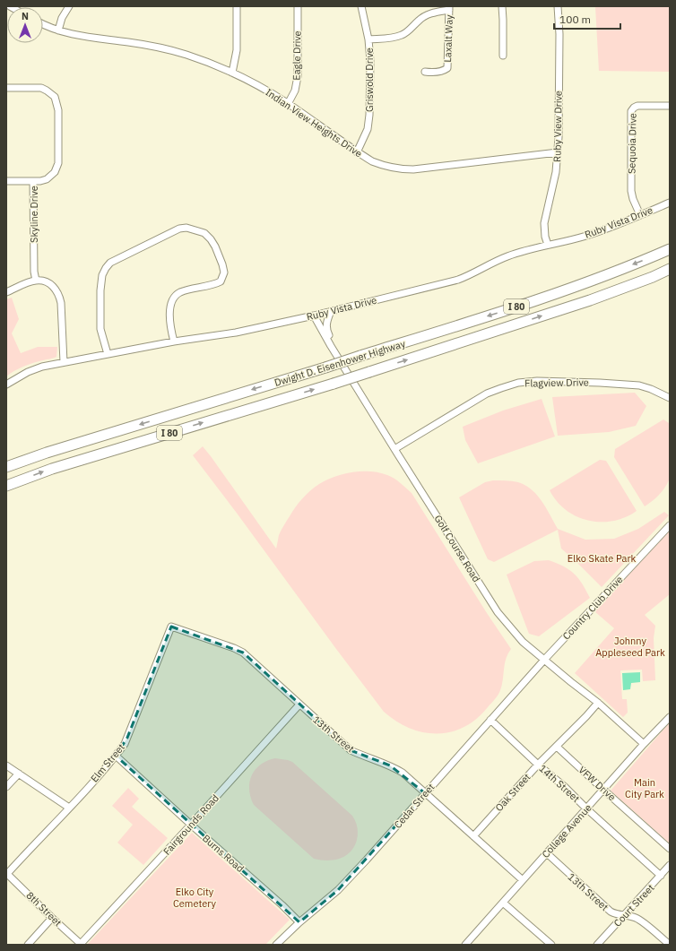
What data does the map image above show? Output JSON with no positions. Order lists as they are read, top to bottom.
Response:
{
  "streets": {
    "highway": ["I 80", "Dwight D. Eisenhower Highway"],
    "street": [
      "Laxalt Way",
      "Eagle Drive",
      "Griswold Drive",
      "Indian View Heights Drive",
      "Ruby View Drive",
      "Sequoia Drive",
      "Skyline Drive",
      "Ruby Vista Drive",
      "Flagview Drive",
      "Golf Course Road",
      "Country Club Drive",
      "13th Street",
      "Elm Street",
      "14th Street",
      "VFW Drive",
      "Oak Street",
      "Cedar Street",
      "Fairgrounds Road",
      "College Avenue",
      "Burns Road",
      "Court Street",
      "8th Street"
    ]
  },
  "crossings": [
    ["Eagle Drive", "Indian View Heights Drive"],
    ["Griswold Drive", "Indian View Heights Drive"],
    ["Indian View Heights Drive", "Ruby View Drive"],
    ["Ruby View Drive", "Ruby Vista Drive"],
    ["Sequoia Drive", "Ruby Vista Drive"],
    ["Ruby Vista Drive", "Golf Course Road"],
    ["Flagview Drive", "Golf Course Road"],
    ["Golf Course Road", "Country Club Drive"],
    ["Golf Course Road", "Oak Street"],
    ["Golf Course Road", "Cedar Street"],
    ["Golf Course Road", "College Avenue"],
    ["Country Club Drive", "Cedar Street"],
    ["13th Street", "Elm Street"],
    ["13th Street", "Oak Street"],
    ["13th Street", "Cedar Street"],
    ["13th Street", "Fairgrounds Road"],
    ["13th Street", "College Avenue"],
    ["13th Street", "Court Street"],
    ["Elm Street", "Burns Road"],
    ["Elm Street", "8th Street"],
    ["14th Street", "Oak Street"],
    ["14th Street", "Cedar Street"],
    ["14th Street", "College Avenue"],
    ["14th Street", "Court Street"],
    ["VFW Drive", "Oak Street"],
    ["VFW Drive", "College Avenue"],
    ["Cedar Street", "Burns Road"],
    ["Fairgrounds Road", "Burns Road"],
    ["Fairgrounds Road", "8th Street"]
  ],
  "parks": [
    "Elko Skate Park",
    "Johnny Appleseed Park",
    "Main City Park",
    "Elko City Cemetery"
  ],
  "scale_bar": "100 m",
  "north": "top"
}
